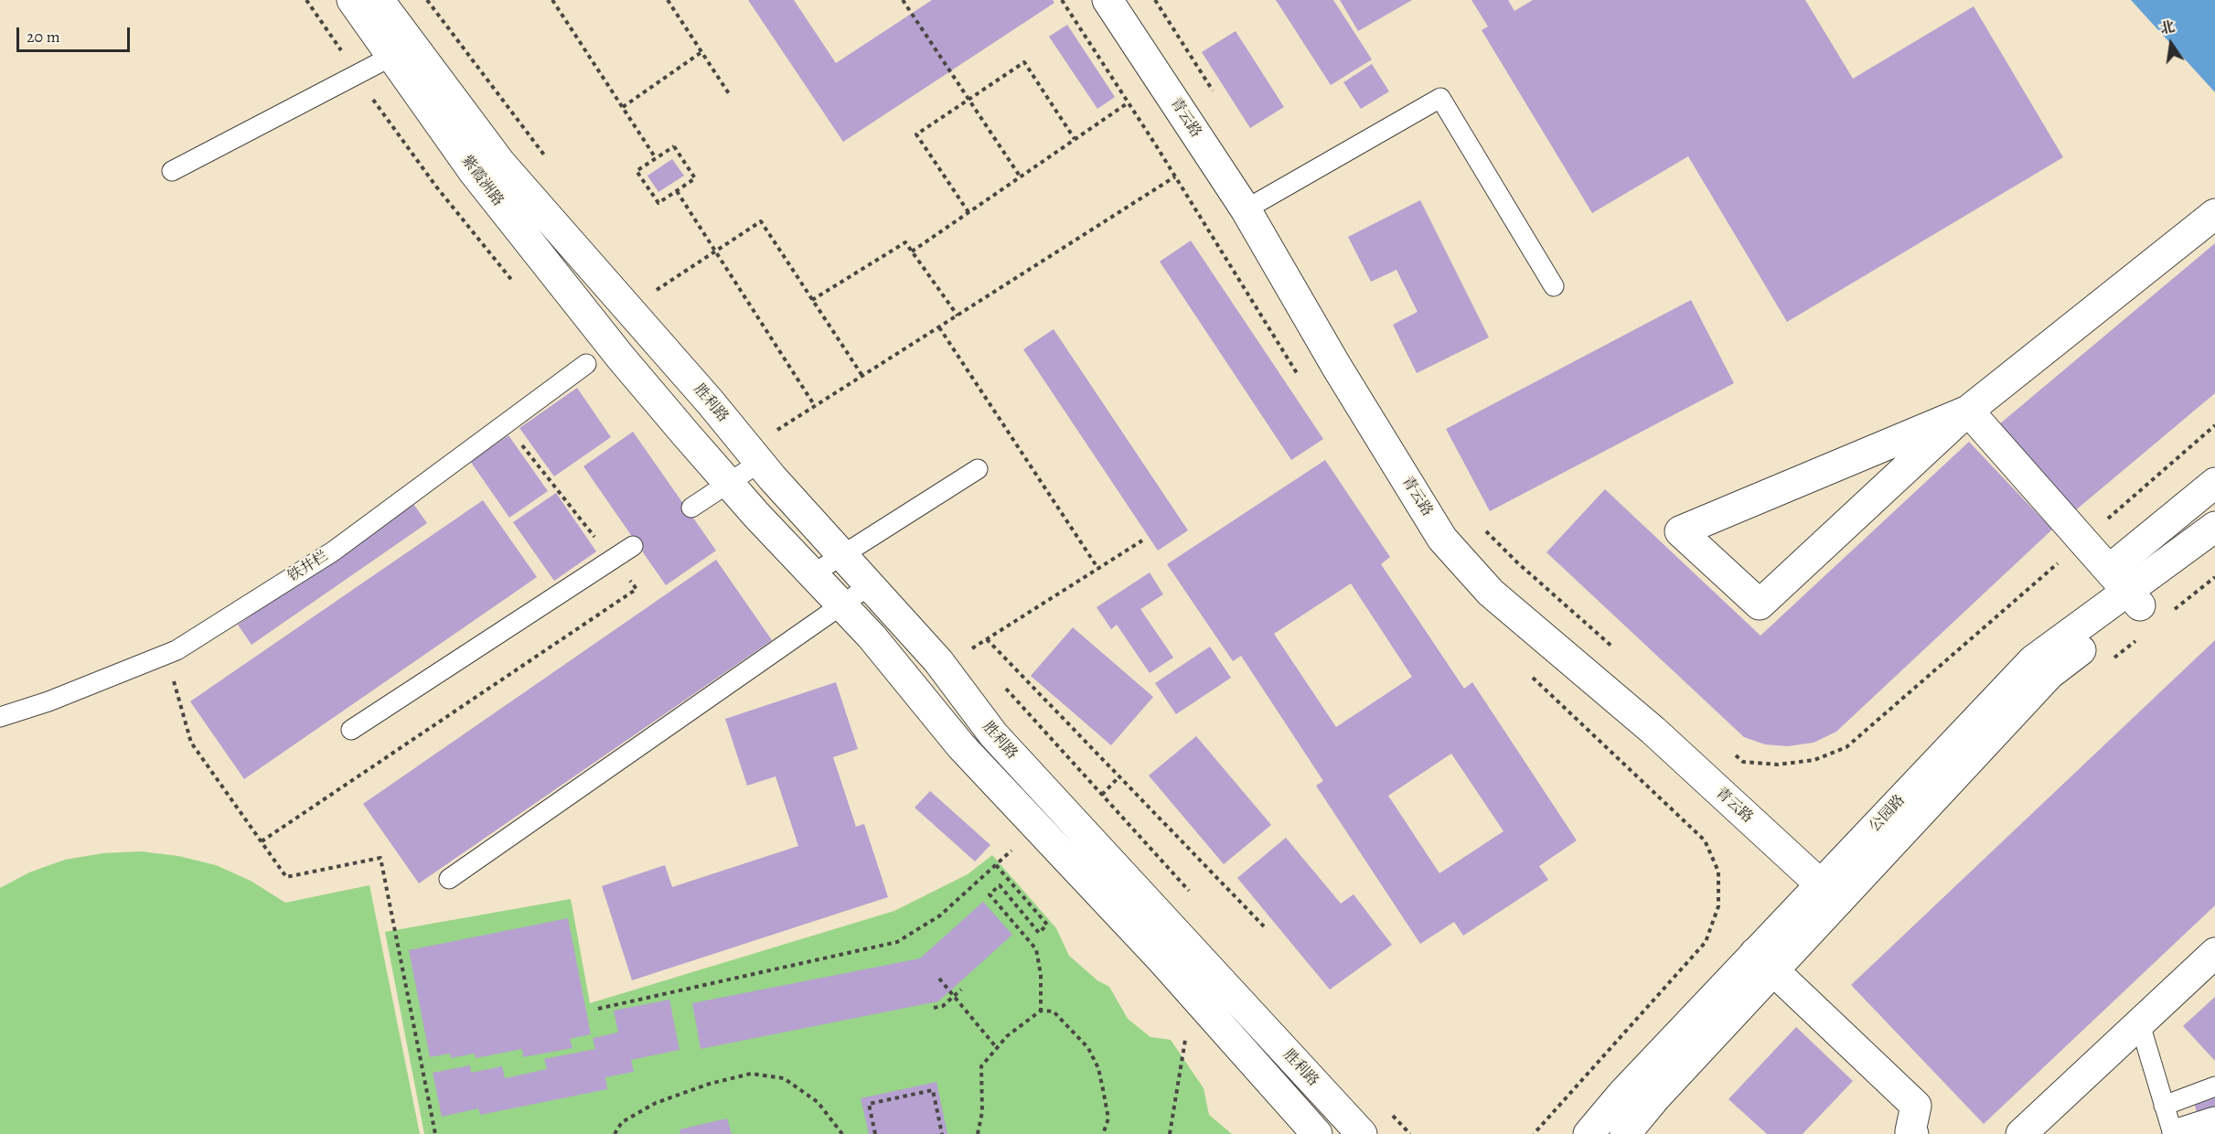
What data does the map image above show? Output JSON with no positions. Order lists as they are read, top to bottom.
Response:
{
  "streets": {
    "street": [
      "青云路",
      "紫霞洲路",
      "胜利路",
      "公园路"
    ],
    "lane": ["铁井栏"]
  },
  "crossings": [
    ["青云路", "公园路"],
    ["紫霞洲路", "胜利路"]
  ],
  "scale_bar": "20 m",
  "north": "top"
}
